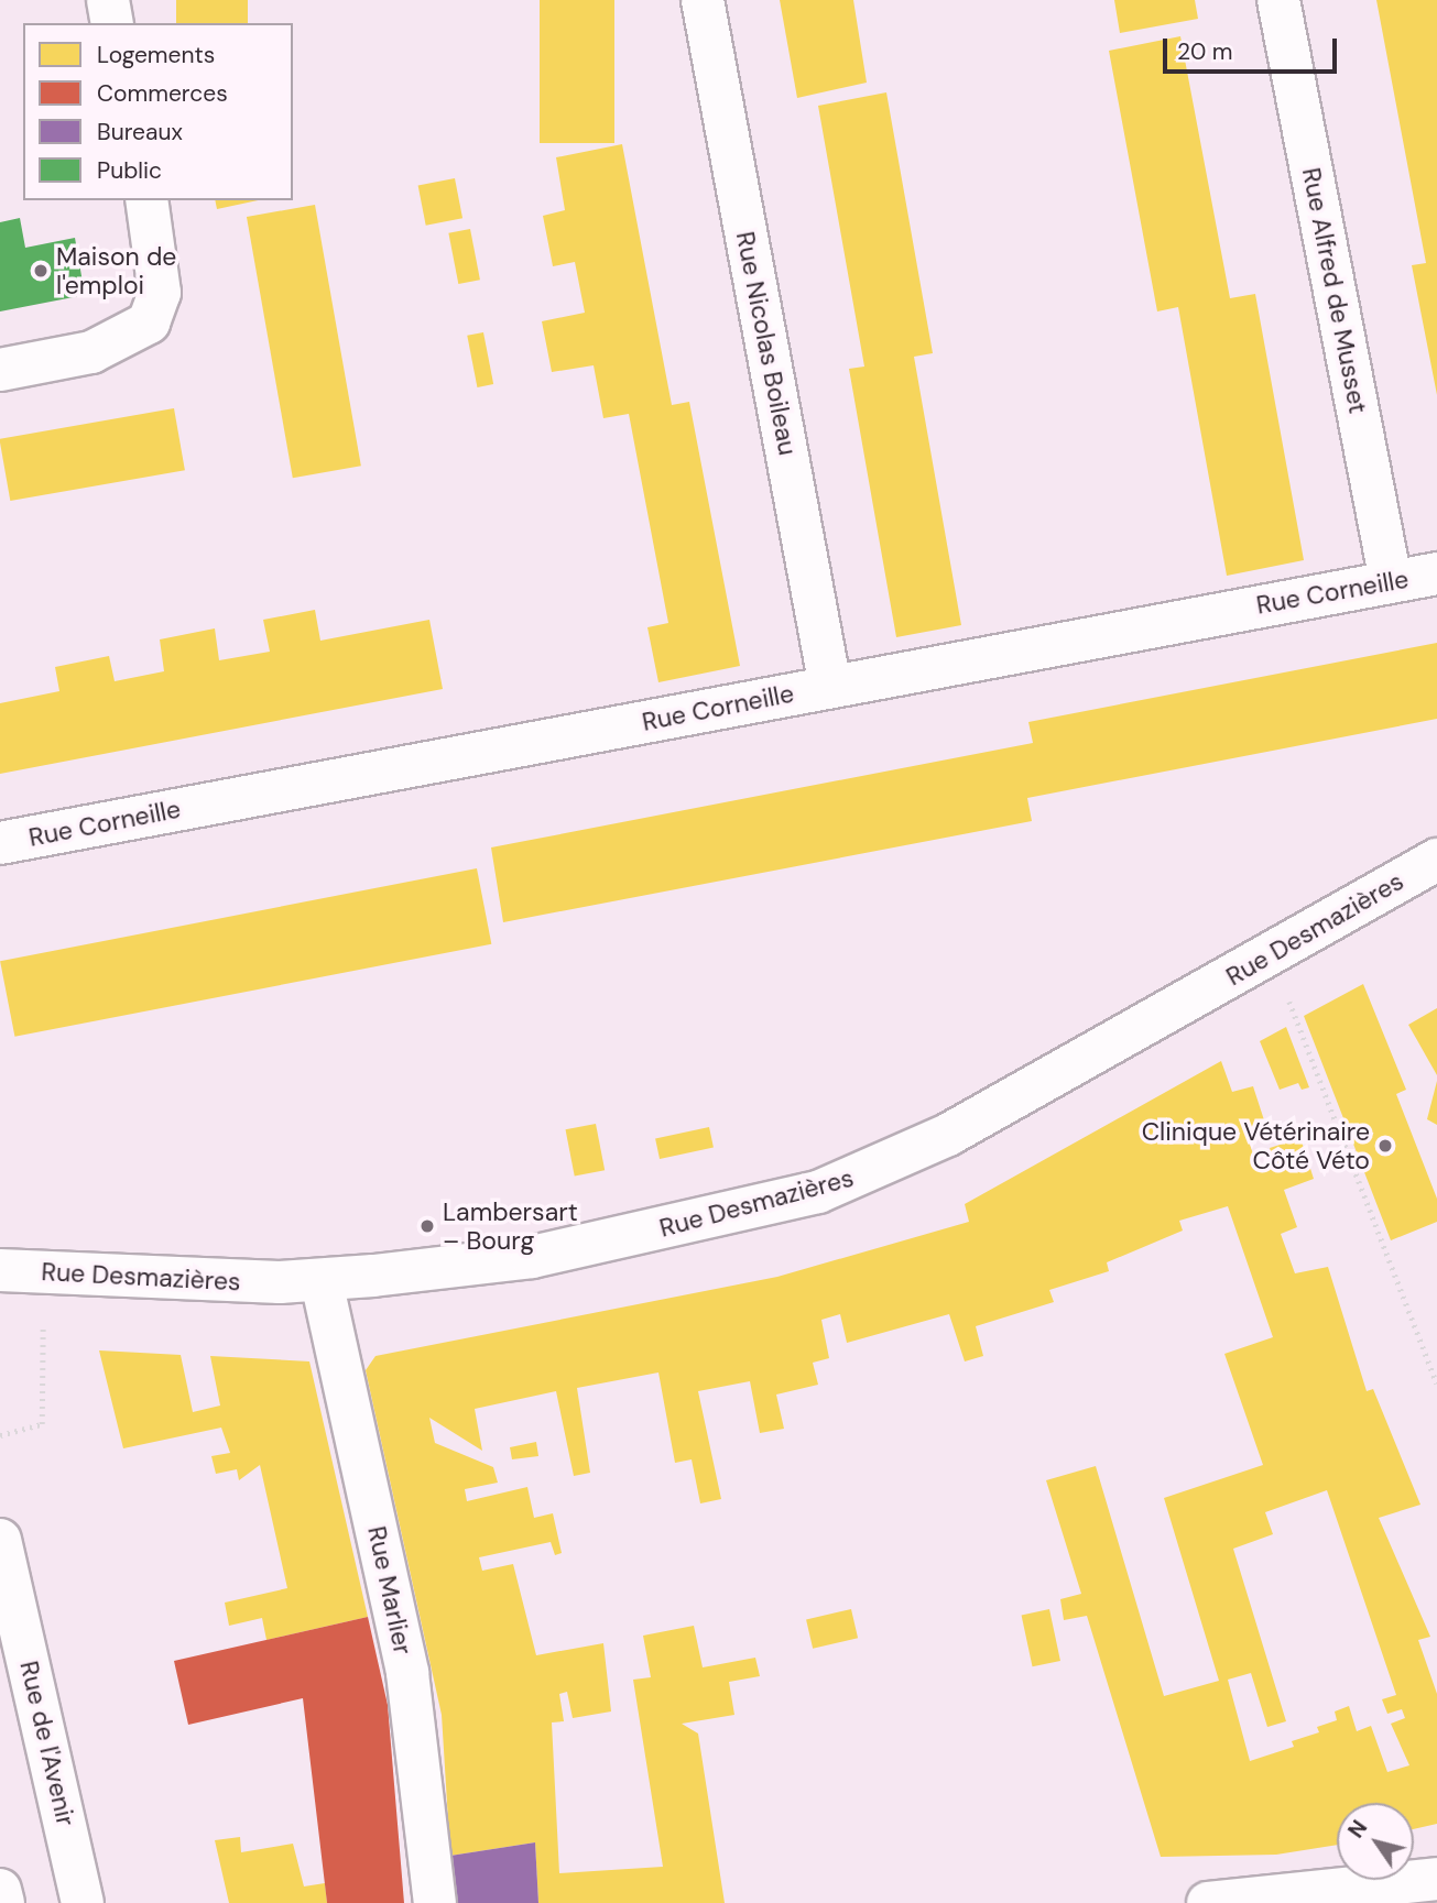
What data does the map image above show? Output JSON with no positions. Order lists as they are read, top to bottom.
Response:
{
  "streets": {
    "street": [
      "Rue Alfred de Musset",
      "Rue Nicolas Boileau",
      "Rue Corneille",
      "Rue Desmazières",
      "Rue Marlier",
      "Rue de l'Avenir"
    ]
  },
  "crossings": [
    ["Rue Alfred de Musset", "Rue Corneille"],
    ["Rue Nicolas Boileau", "Rue Corneille"],
    ["Rue Desmazières", "Rue Marlier"]
  ],
  "places": ["Maison de l'emploi", "Clinique Vétérinaire Côté Véto", "Lambersart – Bourg"],
  "legend": [
    "Logements",
    "Commerces",
    "Bureaux",
    "Public"
  ],
  "scale_bar": "20 m",
  "north": "top left"
}
